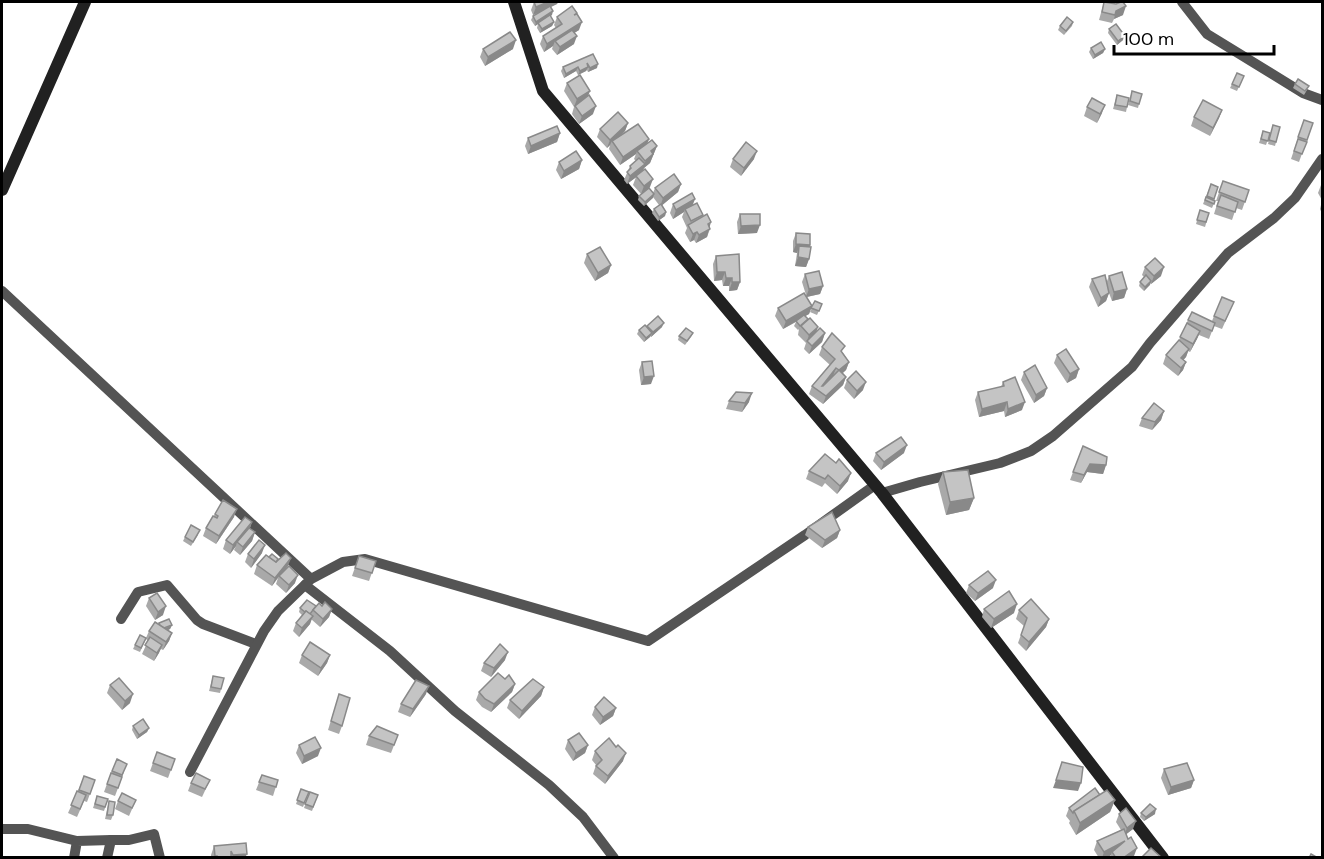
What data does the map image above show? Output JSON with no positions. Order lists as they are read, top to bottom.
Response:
{
  "scale_bar": "100 m"
}
